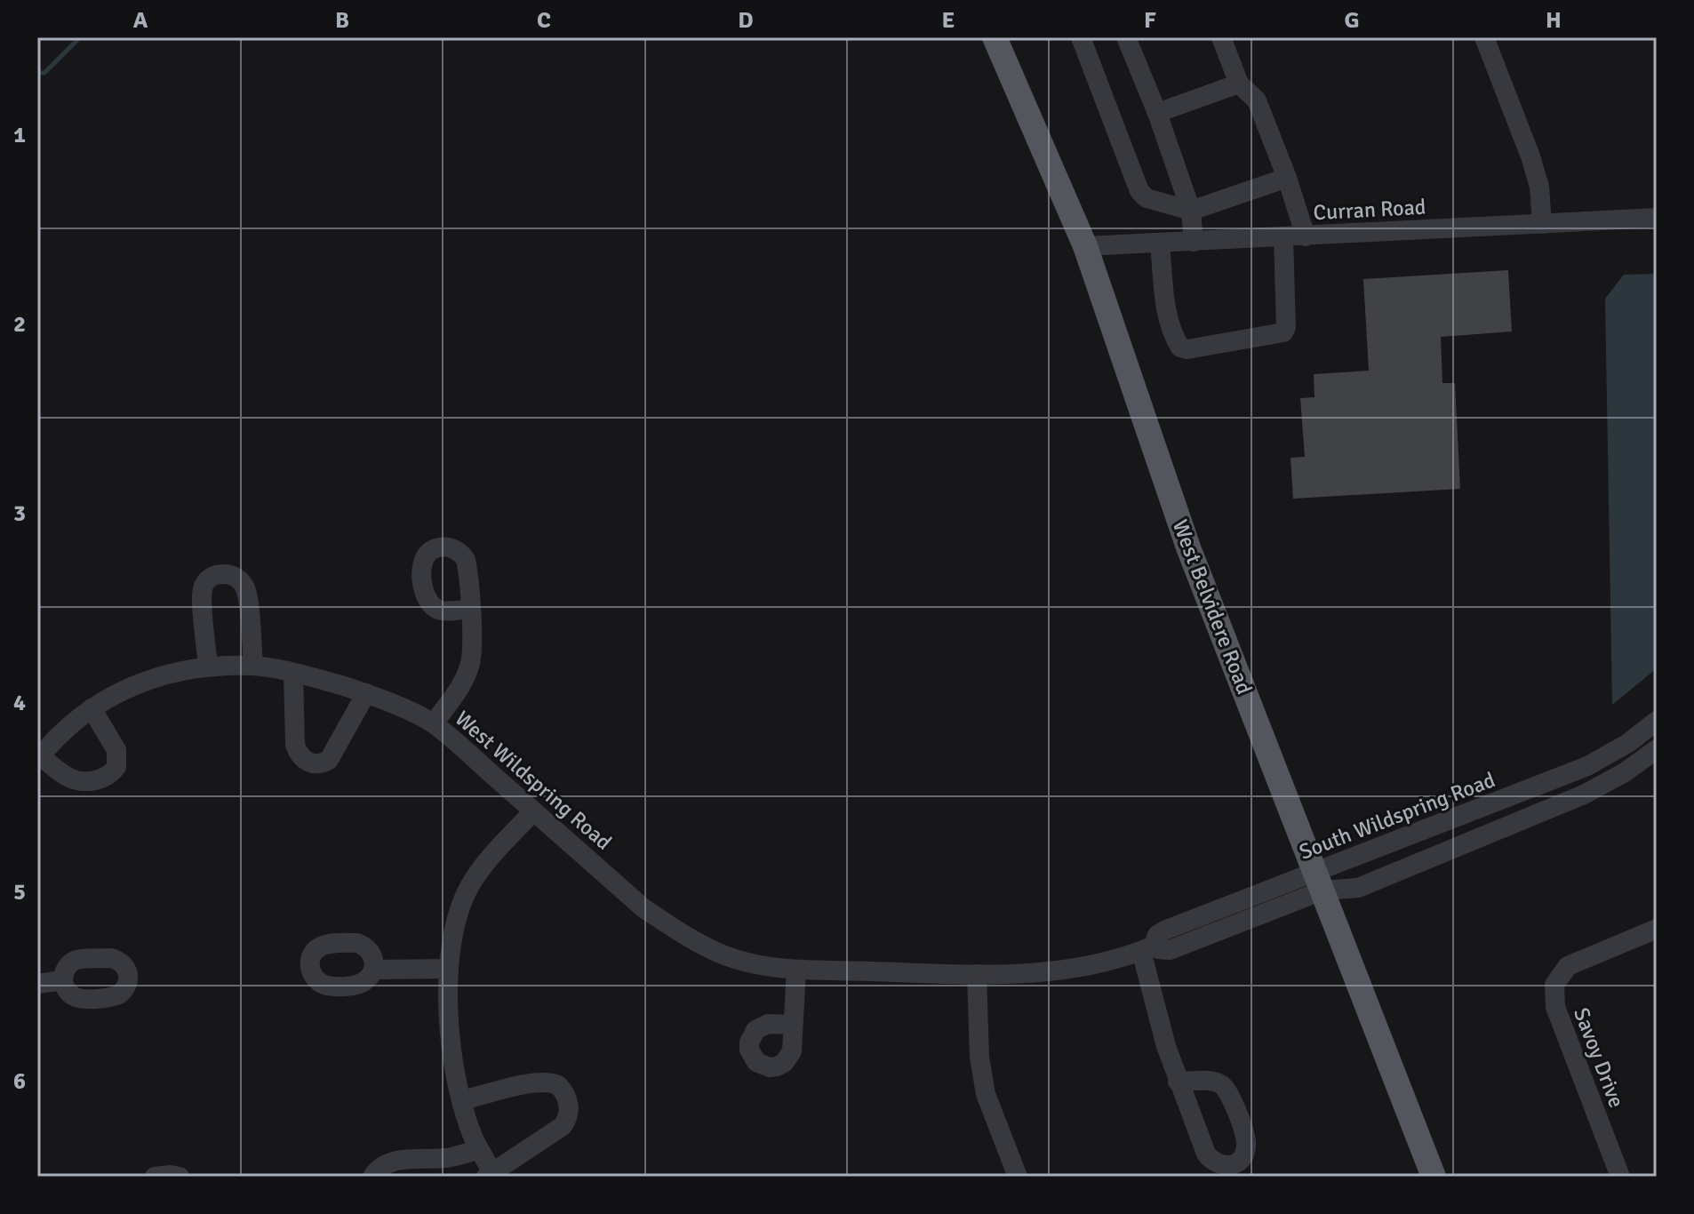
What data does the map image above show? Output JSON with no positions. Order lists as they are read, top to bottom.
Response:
{
  "streets": {
    "main road": ["West Belvidere Road"],
    "street": [
      "Curran Road",
      "West Wildspring Road",
      "South Wildspring Road",
      "Savoy Drive"
    ]
  },
  "crossings": [
    ["Curran Road", "West Belvidere Road"],
    ["West Belvidere Road", "South Wildspring Road"],
    ["West Wildspring Road", "South Wildspring Road"]
  ],
  "grid": {
    "columns": [
      "A",
      "B",
      "C",
      "D",
      "E",
      "F",
      "G",
      "H"
    ],
    "rows": [
      "1",
      "2",
      "3",
      "4",
      "5",
      "6"
    ]
  }
}
